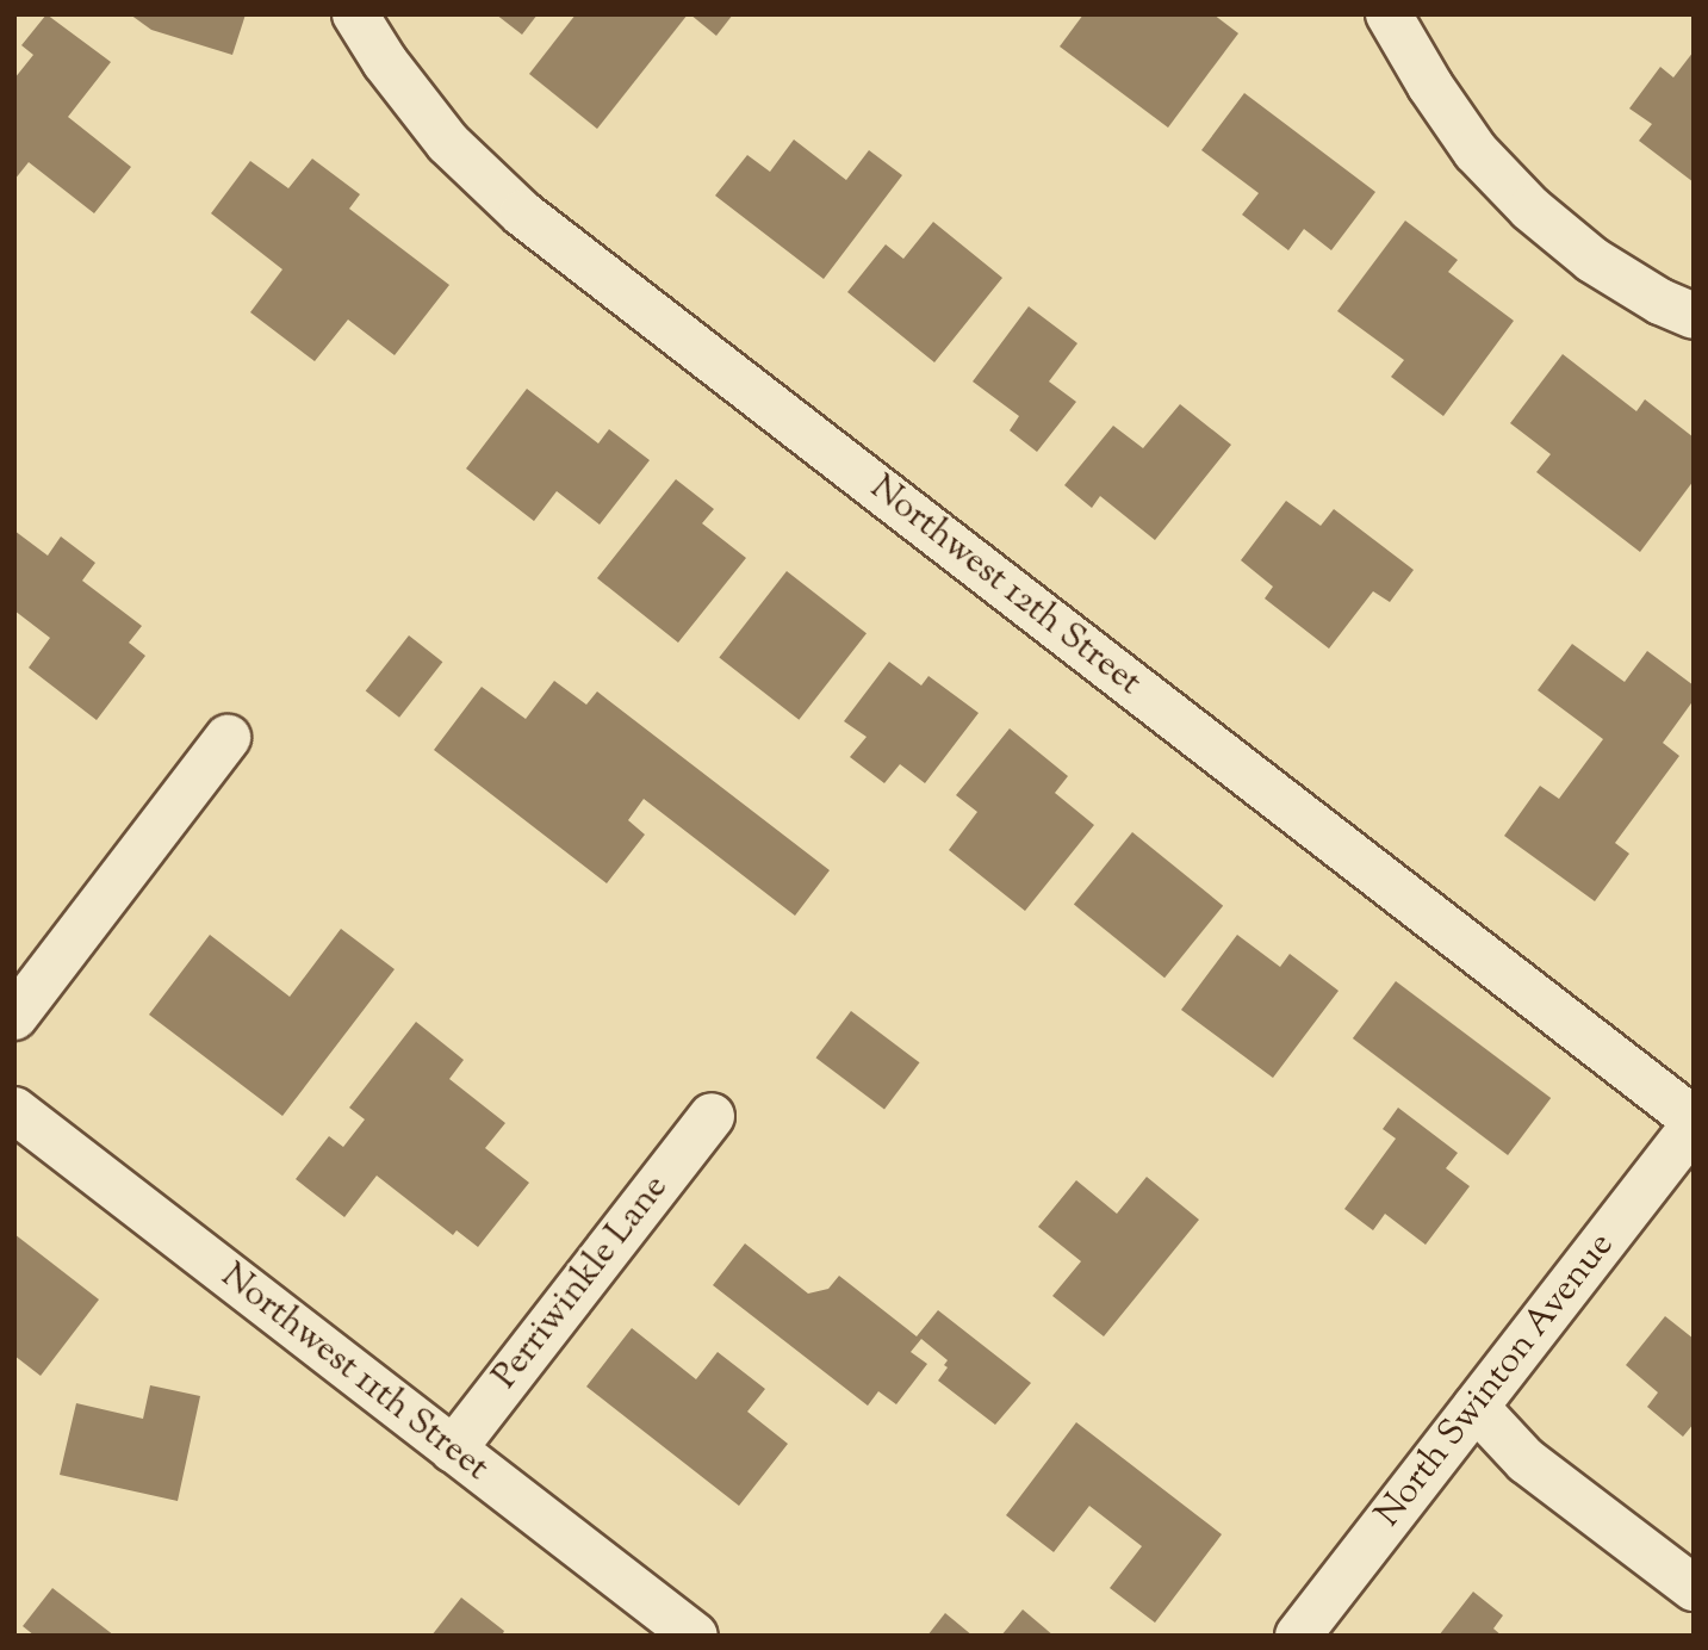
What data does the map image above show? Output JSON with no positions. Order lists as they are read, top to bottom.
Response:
{
  "streets": {
    "street": [
      "Northwest 12th Street",
      "Perriwinkle Lane",
      "Northwest 11th Street",
      "North Swinton Avenue"
    ]
  },
  "crossings": [
    ["Perriwinkle Lane", "Northwest 11th Street"]
  ]
}
